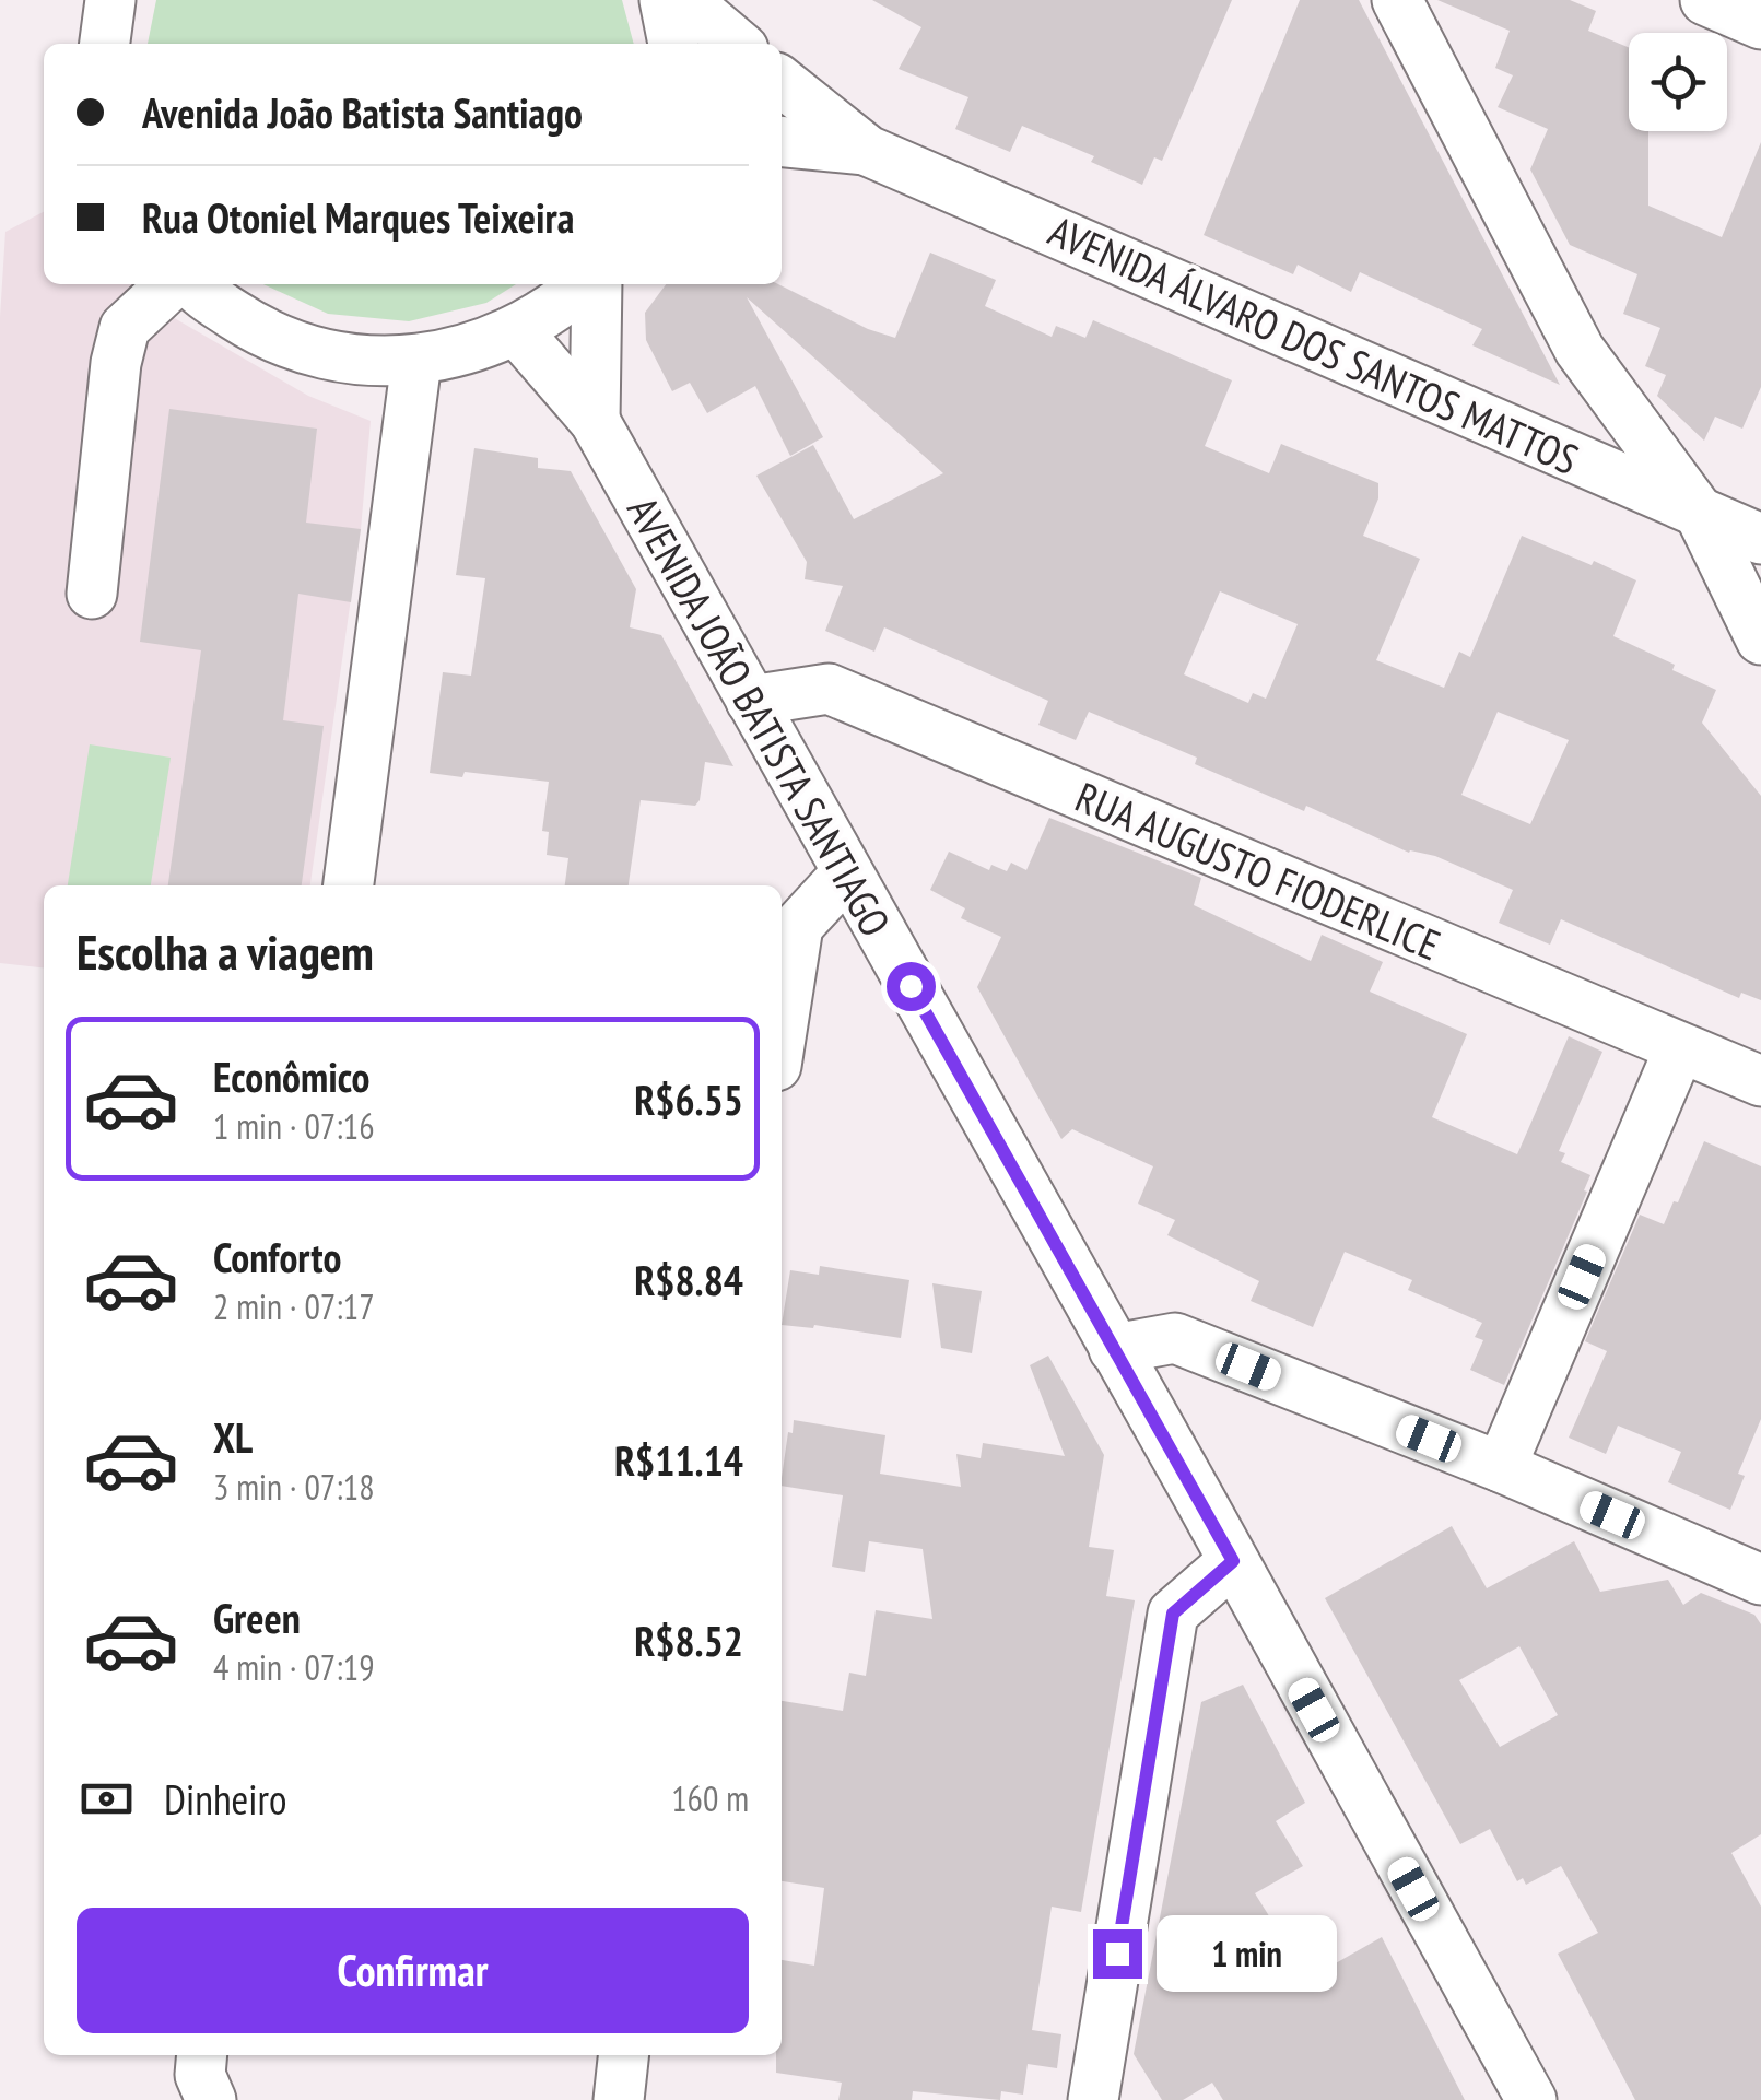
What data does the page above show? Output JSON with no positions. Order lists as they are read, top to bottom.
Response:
{
  "streets": {
    "street": ["AVENIDA ÁLVARO DOS SANTOS MATTOS", "AVENIDA JOÃO BATISTA SANTIAGO", "RUA AUGUSTO FIODERLICE"]
  },
  "crossings": [
    ["AVENIDA JOÃO BATISTA SANTIAGO", "RUA AUGUSTO FIODERLICE"]
  ],
  "page": {
    "banner": ["Avenida João Batista Santiago", "Rua Otoniel Marques Teixeira"],
    "heading": "Escolha a viagem",
    "list": [
      {
        "name": "Econômico",
        "note": "1 min · 07:16",
        "value": "R$6.55"
      },
      {
        "name": "Conforto",
        "note": "2 min · 07:17",
        "value": "R$8.84"
      },
      {
        "name": "XL",
        "note": "3 min · 07:18",
        "value": "R$11.14"
      },
      {
        "name": "Green",
        "note": "4 min · 07:19",
        "value": "R$8.52"
      }
    ],
    "pay": ["Dinheiro", "160 m"],
    "buttons": "Confirmar",
    "bubble": "1 min"
  }
}
